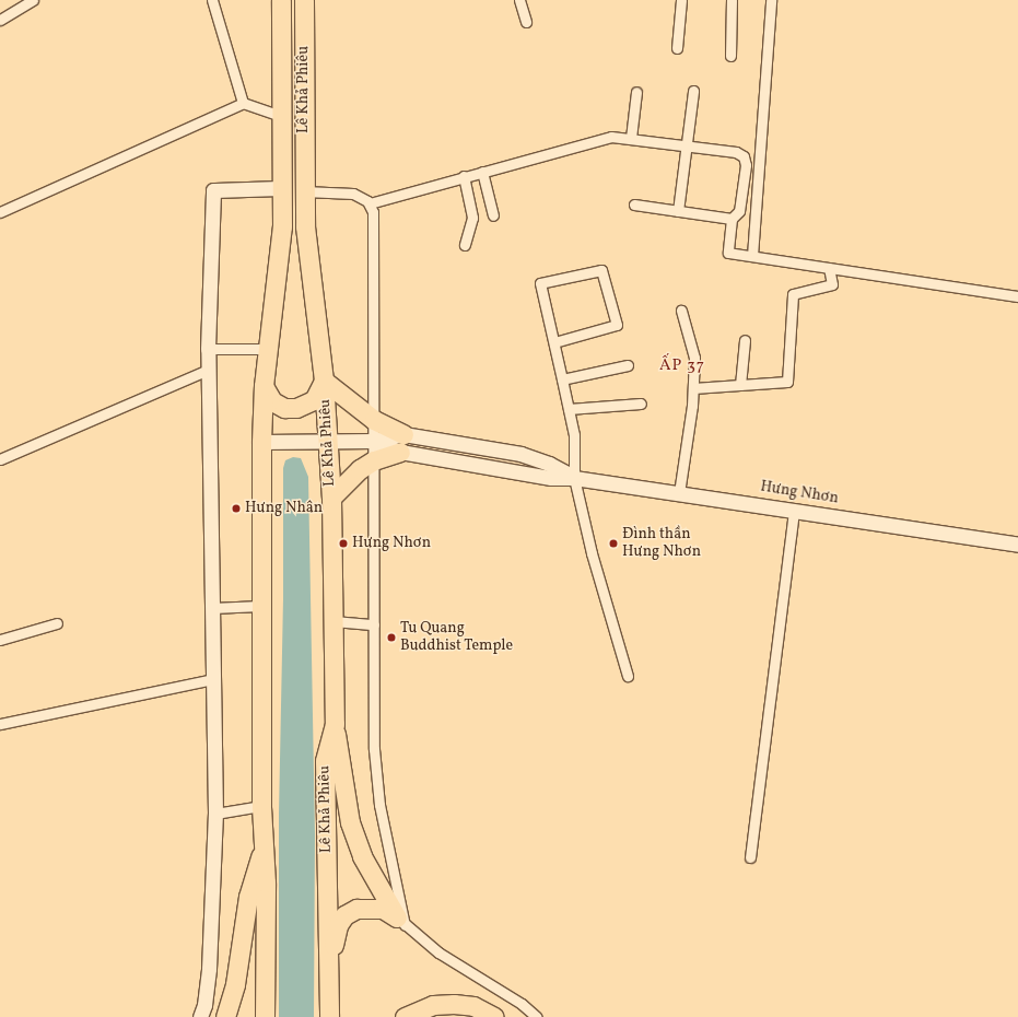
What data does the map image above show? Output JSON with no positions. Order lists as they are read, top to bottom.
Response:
{
  "streets": {
    "highway": ["Lê Khả Phiêu"],
    "street": ["Hưng Nhơn"]
  },
  "crossings": [
    ["Lê Khả Phiêu", "Hưng Nhơn"]
  ],
  "districts": ["ẤP 37"],
  "places": [
    "Hưng Nhân",
    "Hưng Nhơn",
    "Đình thần Hưng Nhơn",
    "Tu Quang Buddhist Temple"
  ]
}
